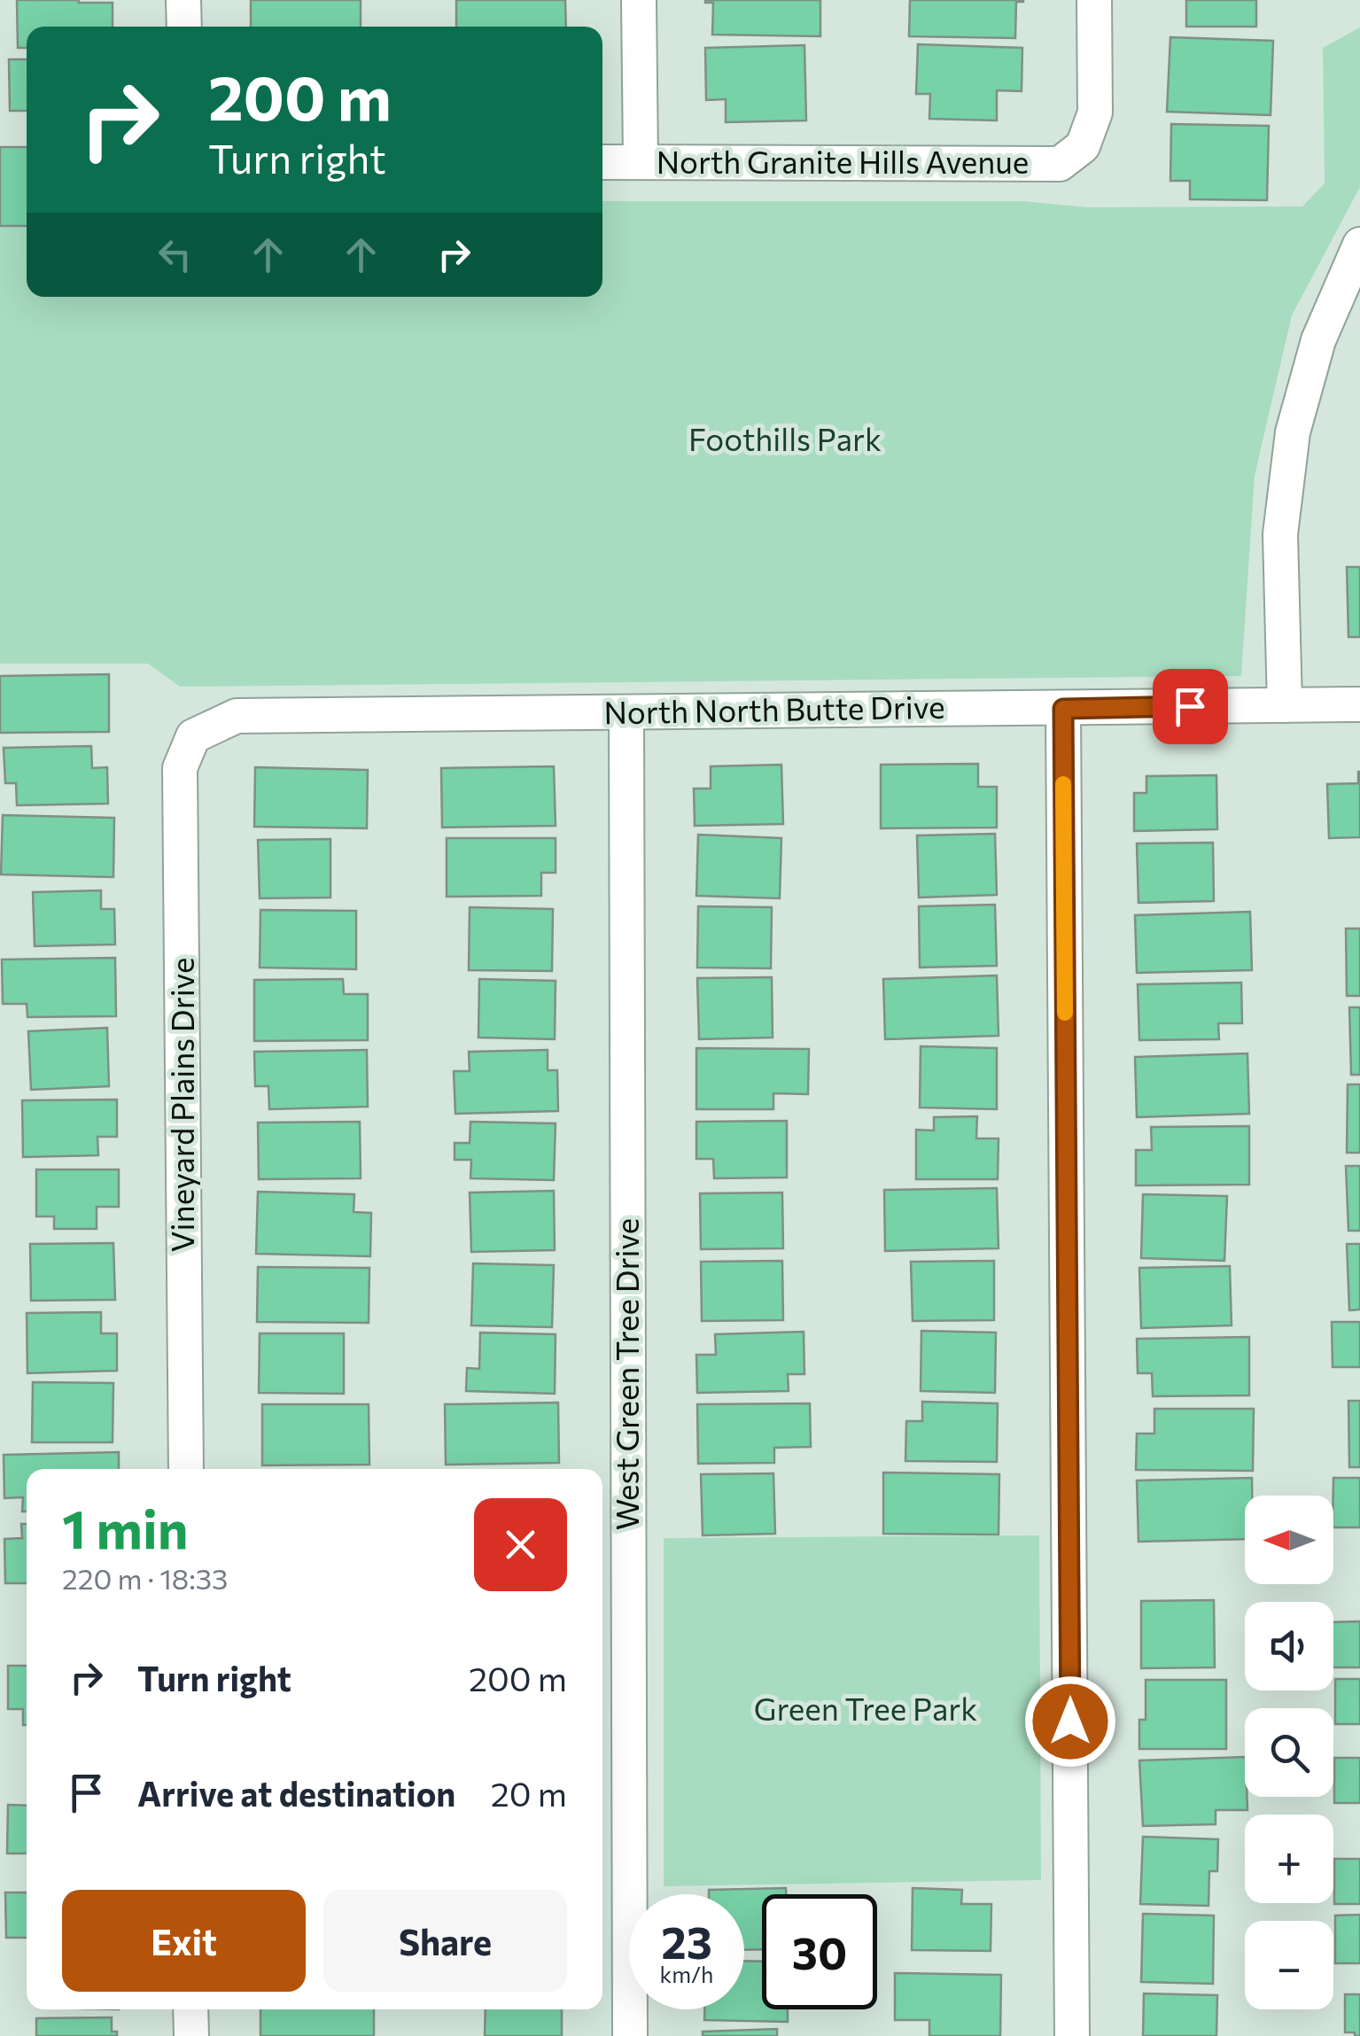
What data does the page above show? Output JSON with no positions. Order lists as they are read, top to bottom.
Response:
{
  "streets": {
    "street": [
      "North Granite Hills Avenue",
      "North North Butte Drive",
      "Vineyard Plains Drive",
      "West Green Tree Drive"
    ]
  },
  "crossings": [
    ["North North Butte Drive", "Vineyard Plains Drive"],
    ["North North Butte Drive", "West Green Tree Drive"]
  ],
  "parks": ["Foothills Park", "Green Tree Park"],
  "north": "left",
  "page": {
    "turn": ["200 m", "Turn right"],
    "heading": ["1 min", "220 m · 18:33"],
    "map_buttons": ["+", "−"],
    "list": [
      {
        "name": "Turn right",
        "value": "200 m"
      },
      {
        "name": "Arrive at destination",
        "value": "20 m"
      }
    ],
    "buttons": ["Exit", "Share"],
    "speed": "23 km/h",
    "limit": "30"
  }
}
